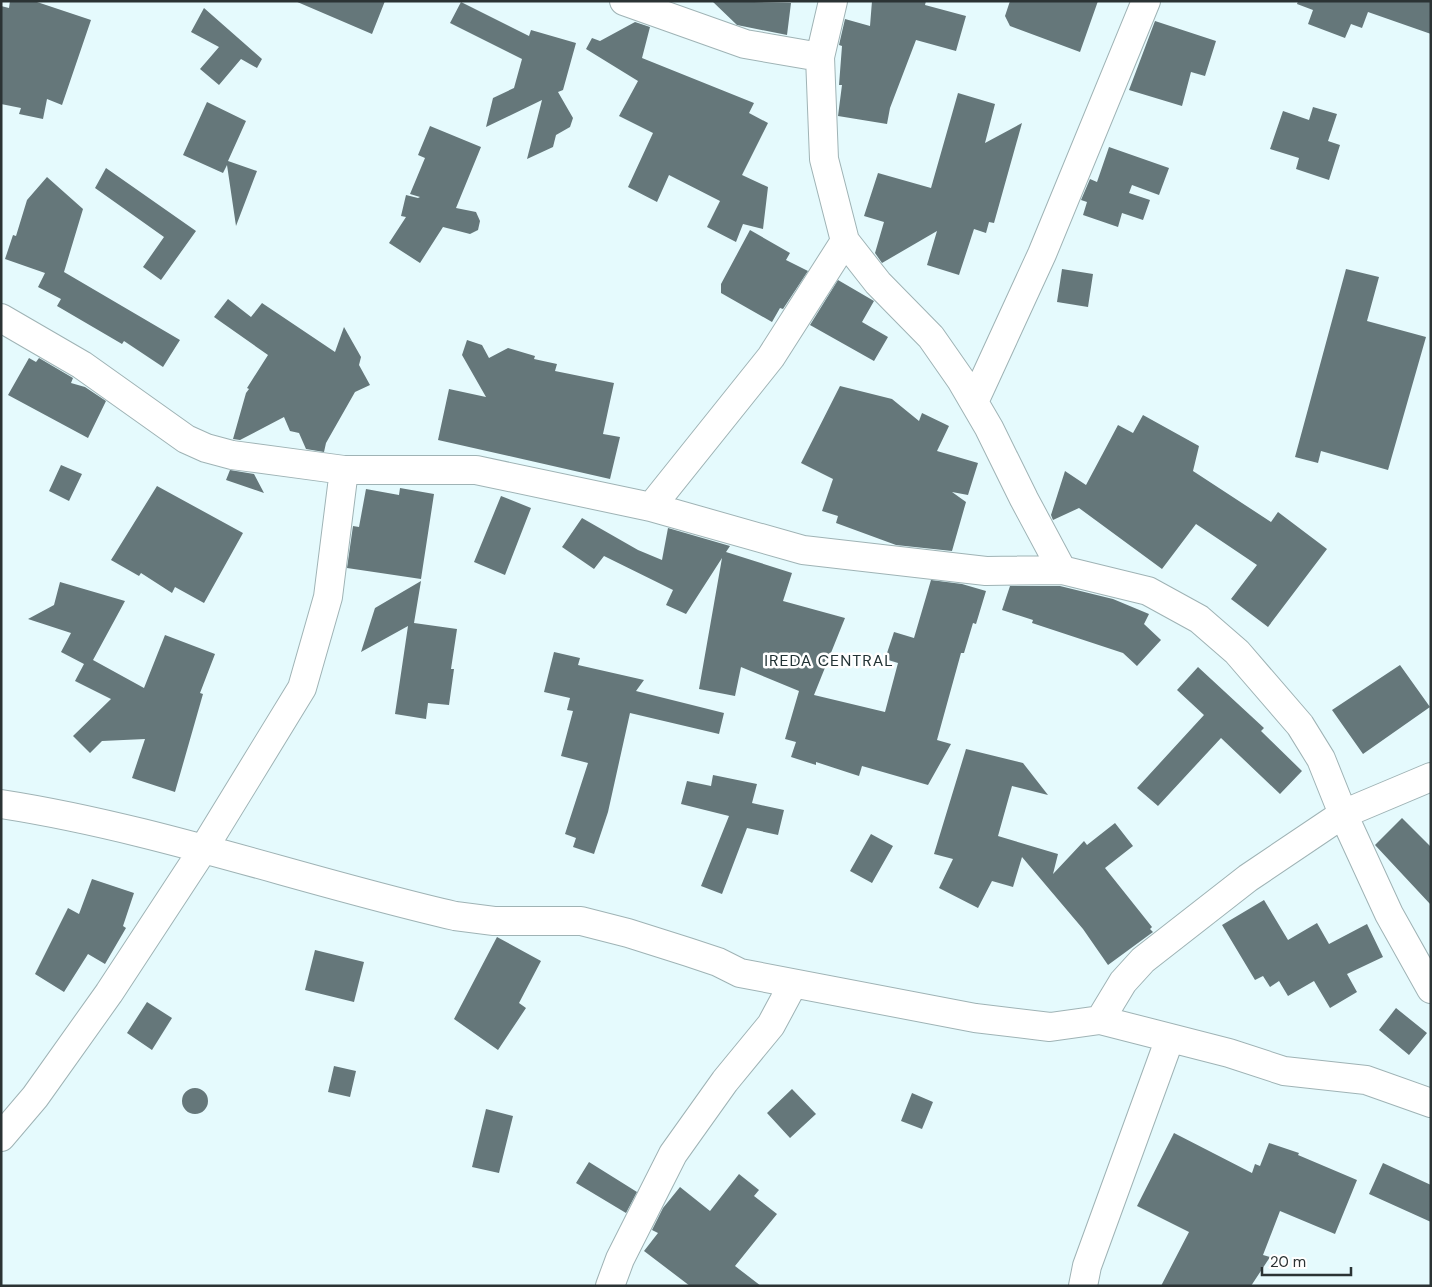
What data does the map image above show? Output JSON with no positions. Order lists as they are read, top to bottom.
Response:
{
  "districts": ["IREDA CENTRAL"],
  "scale_bar": "20 m"
}
